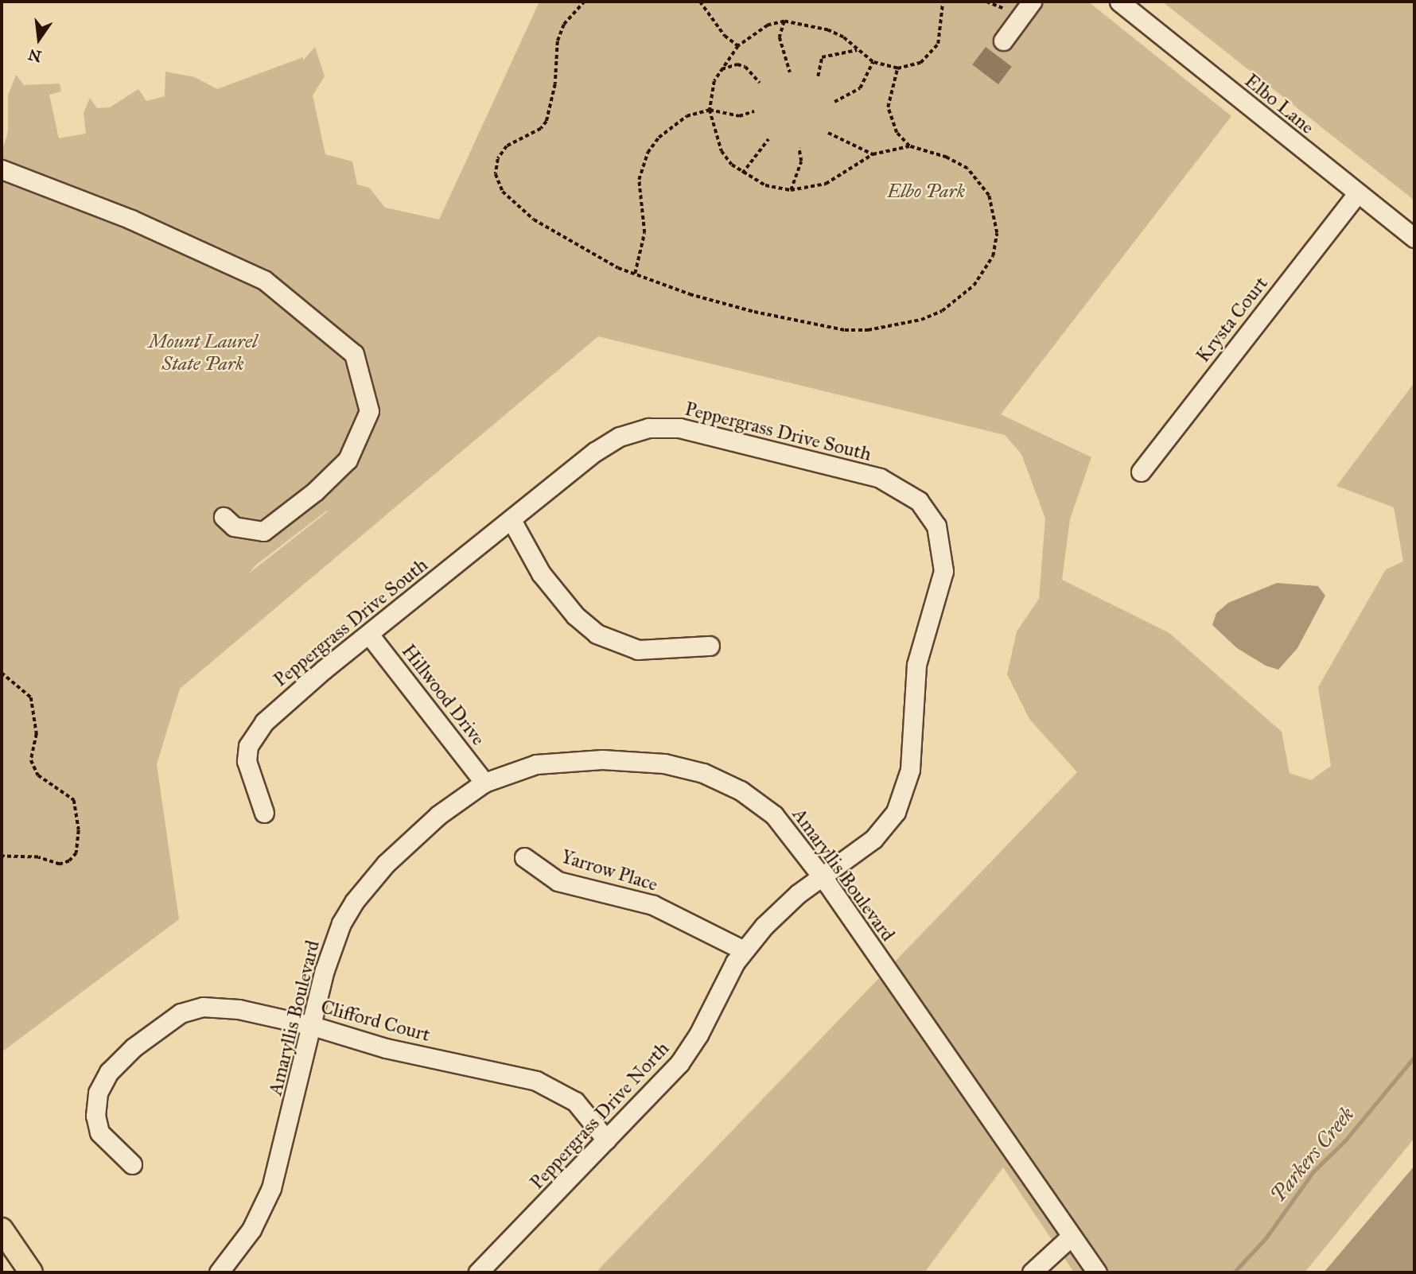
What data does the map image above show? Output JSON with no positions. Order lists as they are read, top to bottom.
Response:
{
  "streets": {
    "street": [
      "Elbo Lane",
      "Krysta Court",
      "Peppergrass Drive South",
      "Hillwood Drive",
      "Yarrow Place",
      "Amaryllis Boulevard",
      "Clifford Court",
      "Peppergrass Drive North"
    ]
  },
  "crossings": [
    ["Elbo Lane", "Krysta Court"],
    ["Peppergrass Drive South", "Hillwood Drive"],
    ["Peppergrass Drive South", "Amaryllis Boulevard"],
    ["Peppergrass Drive South", "Peppergrass Drive North"],
    ["Hillwood Drive", "Amaryllis Boulevard"],
    ["Yarrow Place", "Peppergrass Drive North"],
    ["Amaryllis Boulevard", "Clifford Court"],
    ["Amaryllis Boulevard", "Peppergrass Drive North"],
    ["Clifford Court", "Peppergrass Drive North"]
  ],
  "water": ["Parkers Creek"],
  "parks": ["Elbo Park", "Mount Laurel State Park"],
  "north": "bottom"
}
